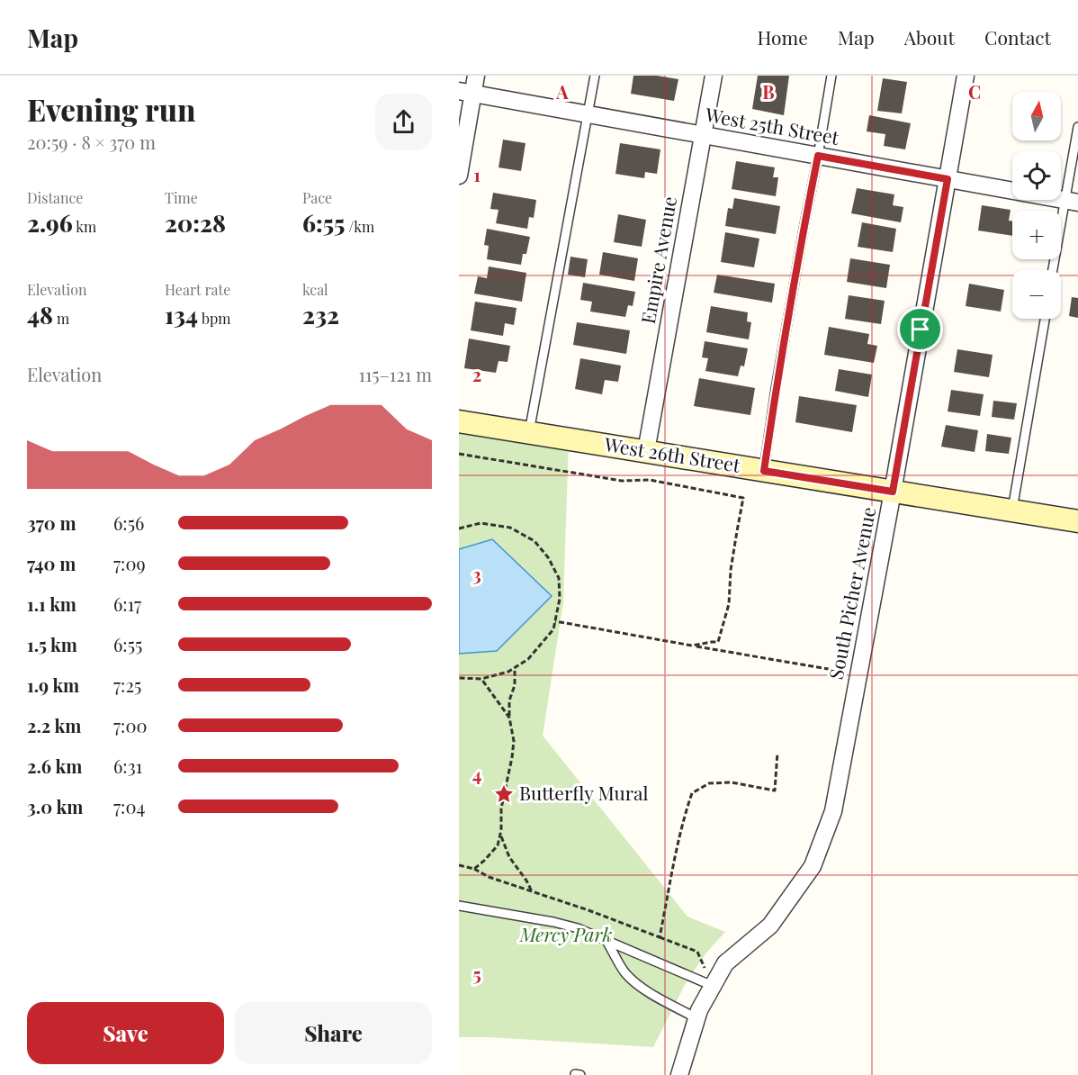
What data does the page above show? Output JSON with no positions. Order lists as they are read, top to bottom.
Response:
{
  "streets": {
    "main road": ["West 26th Street"],
    "street": ["West 25th Street", "Empire Avenue", "South Picher Avenue"]
  },
  "crossings": [
    ["West 25th Street", "Empire Avenue"],
    ["West 25th Street", "South Picher Avenue"],
    ["Empire Avenue", "West 26th Street"],
    ["West 26th Street", "South Picher Avenue"]
  ],
  "parks": ["Mercy Park"],
  "places": {
    "place": ["Butterfly Mural"]
  },
  "north": "top",
  "page": {
    "header": "Map",
    "nav": [
      "Home",
      "Map",
      "About",
      "Contact"
    ],
    "heading": ["Evening run", "20:59 · 8 × 370 m"],
    "map_buttons": ["+", "−"],
    "stats": [
      ["Distance", "2.96 km"],
      ["Time", "20:28"],
      ["Pace", "6:55 /km"],
      ["Elevation", "48 m"],
      ["Heart rate", "134 bpm"],
      ["kcal", "232"]
    ],
    "chart": ["Elevation", "115–121 m"],
    "list": [
      {
        "name": "370 m",
        "note": "6:56"
      },
      {
        "name": "740 m",
        "note": "7:09"
      },
      {
        "name": "1.1 km",
        "note": "6:17"
      },
      {
        "name": "1.5 km",
        "note": "6:55"
      },
      {
        "name": "1.9 km",
        "note": "7:25"
      },
      {
        "name": "2.2 km",
        "note": "7:00"
      },
      {
        "name": "2.6 km",
        "note": "6:31"
      },
      {
        "name": "3.0 km",
        "note": "7:04"
      }
    ],
    "buttons": ["Save", "Share"]
  },
  "grid": {
    "columns": ["A", "B", "C"],
    "rows": [
      "1",
      "2",
      "3",
      "4",
      "5"
    ]
  }
}
